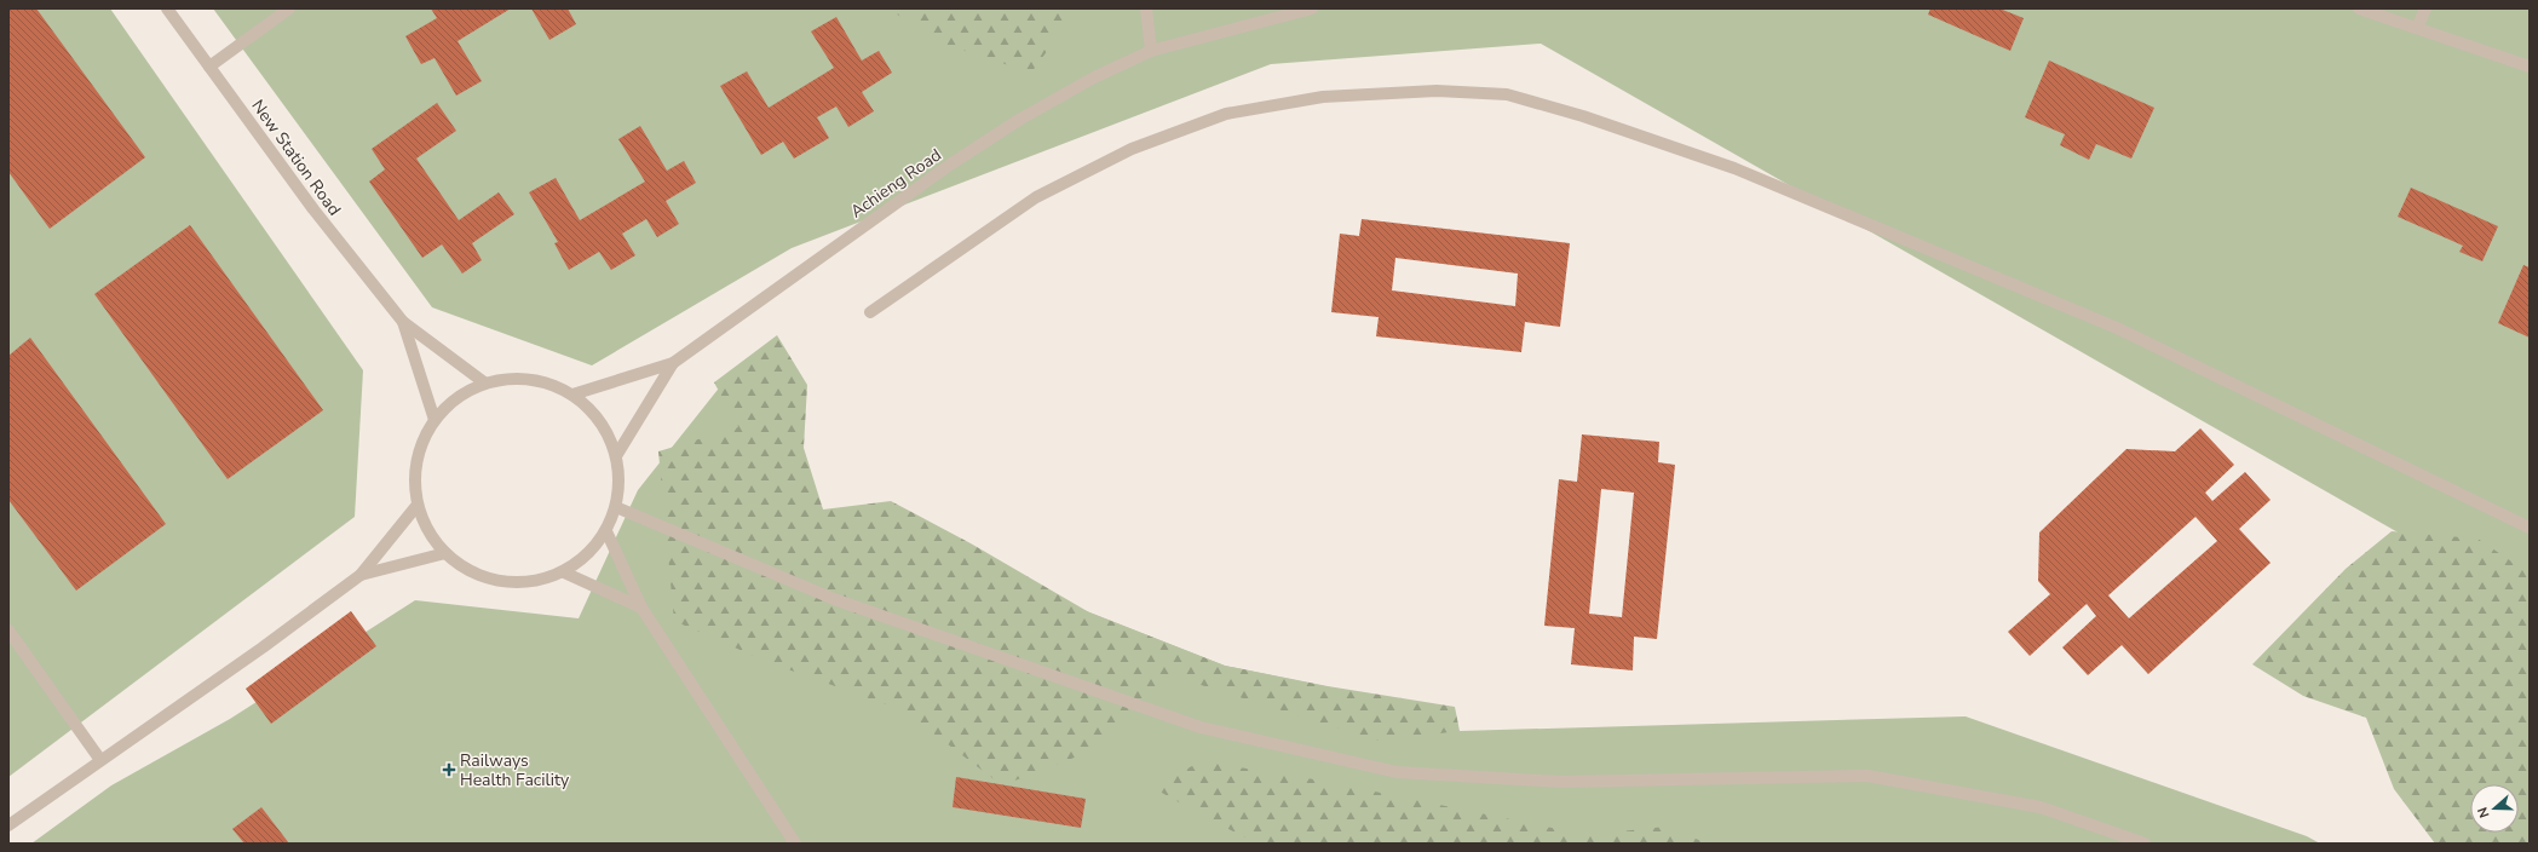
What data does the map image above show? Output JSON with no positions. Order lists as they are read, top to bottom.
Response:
{
  "streets": {
    "street": ["New Station Road", "Achieng Road"]
  },
  "places": {
    "health": ["Railways Health Facility"]
  },
  "north": "left"
}
